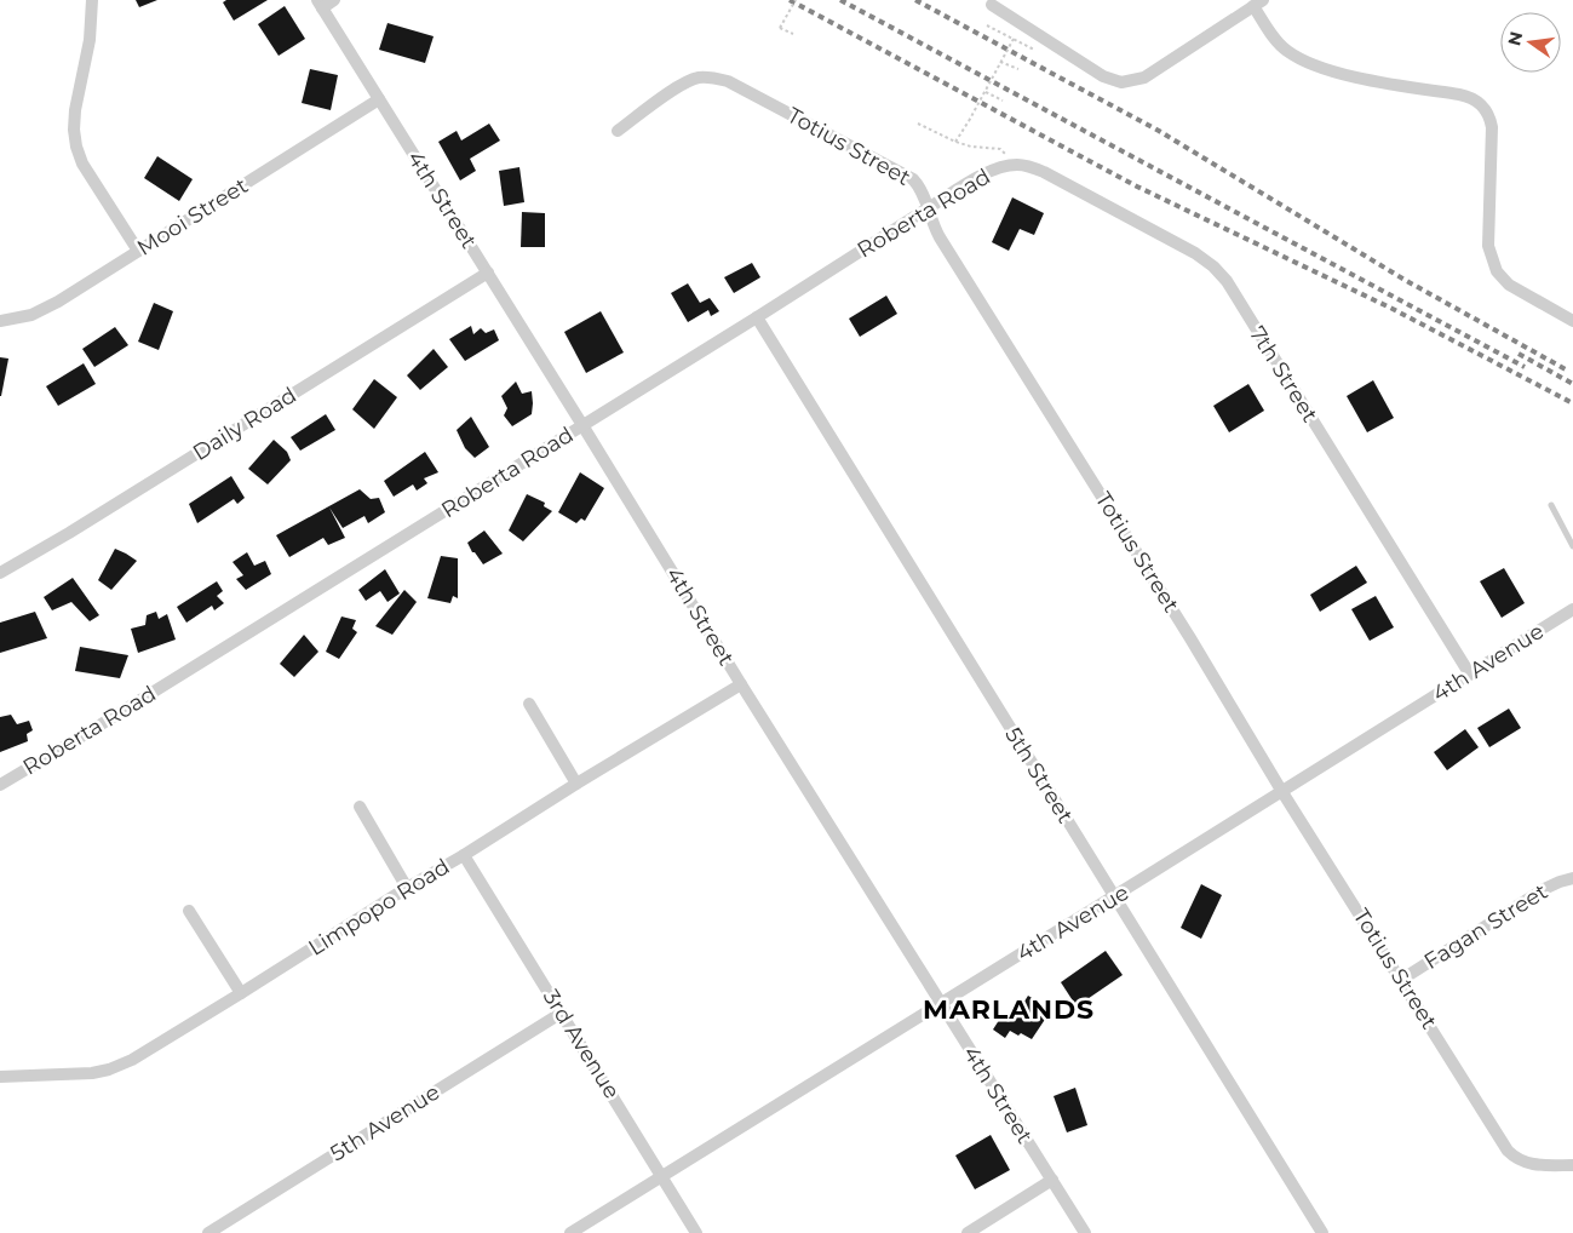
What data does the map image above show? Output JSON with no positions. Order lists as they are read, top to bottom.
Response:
{
  "streets": {
    "street": [
      "Totius Street",
      "4th Street",
      "Roberta Road",
      "Mooi Street",
      "7th Street",
      "Daily Road",
      "4th Avenue",
      "5th Street",
      "Limpopo Road",
      "Fagan Street",
      "3rd Avenue",
      "5th Avenue"
    ]
  },
  "crossings": [
    ["Totius Street", "Roberta Road"],
    ["Totius Street", "4th Avenue"],
    ["Totius Street", "Fagan Street"],
    ["4th Street", "Roberta Road"],
    ["4th Street", "Mooi Street"],
    ["4th Street", "Daily Road"],
    ["4th Street", "4th Avenue"],
    ["4th Street", "Limpopo Road"],
    ["Roberta Road", "7th Street"],
    ["Roberta Road", "5th Street"],
    ["7th Street", "4th Avenue"],
    ["4th Avenue", "5th Street"],
    ["4th Avenue", "3rd Avenue"],
    ["Limpopo Road", "3rd Avenue"],
    ["3rd Avenue", "5th Avenue"]
  ],
  "districts": ["MARLANDS"],
  "north": "left"
}
